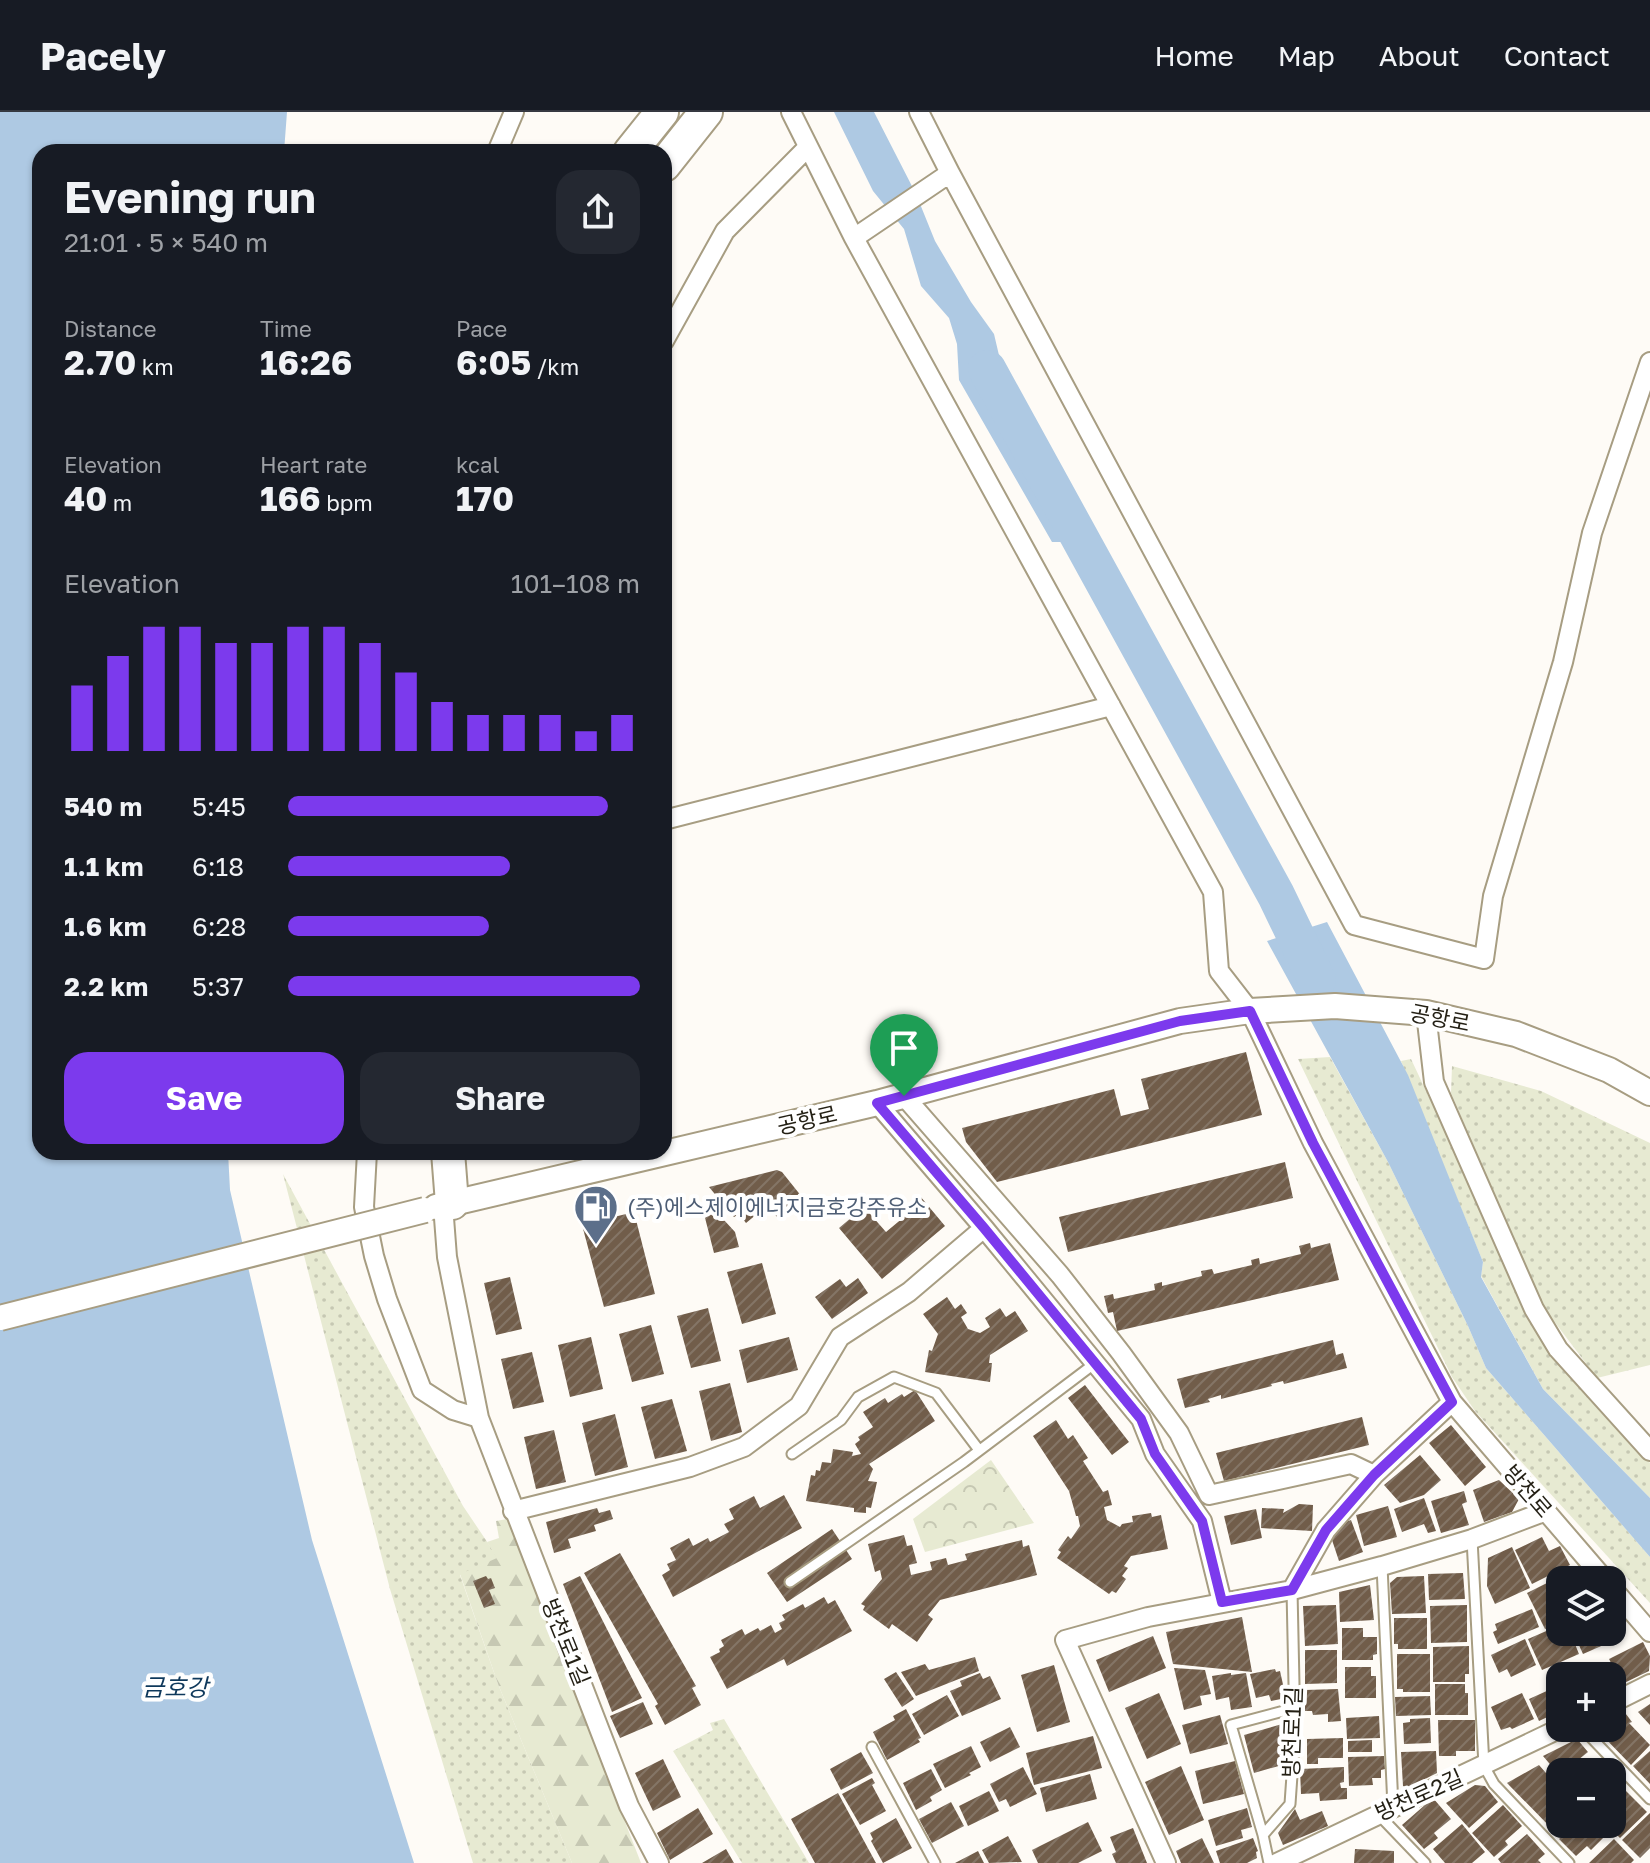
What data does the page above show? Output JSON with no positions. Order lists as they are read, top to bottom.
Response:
{
  "streets": {
    "main road": ["공항로"],
    "street": ["방천로", "방천로1길", "방천로2길"]
  },
  "crossings": [
    ["공항로", "방천로"],
    ["공항로", "방천로1길"]
  ],
  "water": ["금호강"],
  "places": {
    "fuel station": ["(주)에스제이에너지금호강주유소"]
  },
  "page": {
    "header": "Pacely",
    "nav": [
      "Home",
      "Map",
      "About",
      "Contact"
    ],
    "heading": ["Evening run", "21:01 · 5 × 540 m"],
    "stats": [
      ["Distance", "2.70 km"],
      ["Time", "16:26"],
      ["Pace", "6:05 /km"],
      ["Elevation", "40 m"],
      ["Heart rate", "166 bpm"],
      ["kcal", "170"]
    ],
    "chart": ["Elevation", "101–108 m"],
    "list": [
      {
        "name": "540 m",
        "note": "5:45"
      },
      {
        "name": "1.1 km",
        "note": "6:18"
      },
      {
        "name": "1.6 km",
        "note": "6:28"
      },
      {
        "name": "2.2 km",
        "note": "5:37"
      }
    ],
    "buttons": ["Save", "Share"],
    "map_buttons": ["+", "−"]
  }
}
